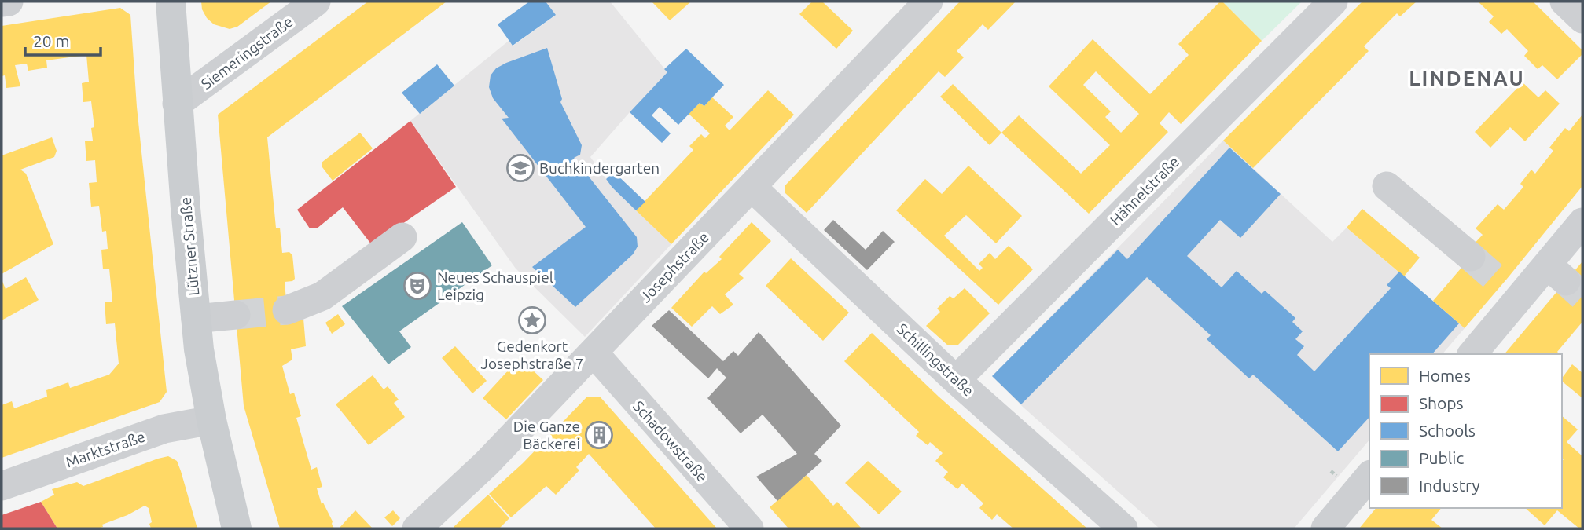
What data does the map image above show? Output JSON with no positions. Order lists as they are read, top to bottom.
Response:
{
  "streets": {
    "main road": ["Lützner Straße"],
    "street": [
      "Siemeringstraße",
      "Hähnelstraße",
      "Josephstraße",
      "Schillingstraße",
      "Schadowstraße",
      "Marktstraße"
    ]
  },
  "crossings": [
    ["Siemeringstraße", "Lützner Straße"],
    ["Hähnelstraße", "Schillingstraße"],
    ["Lützner Straße", "Marktstraße"],
    ["Josephstraße", "Schillingstraße"],
    ["Josephstraße", "Schadowstraße"]
  ],
  "districts": ["LINDENAU"],
  "places": {
    "school or university": ["Buchkindergarten"],
    "theatre": ["Neues Schauspiel Leipzig"],
    "place": ["Gedenkort Josephstraße 7"],
    "building": ["Die Ganze Bäckerei"]
  },
  "legend": [
    "Homes",
    "Shops",
    "Schools",
    "Public",
    "Industry"
  ],
  "scale_bar": "20 m"
}
